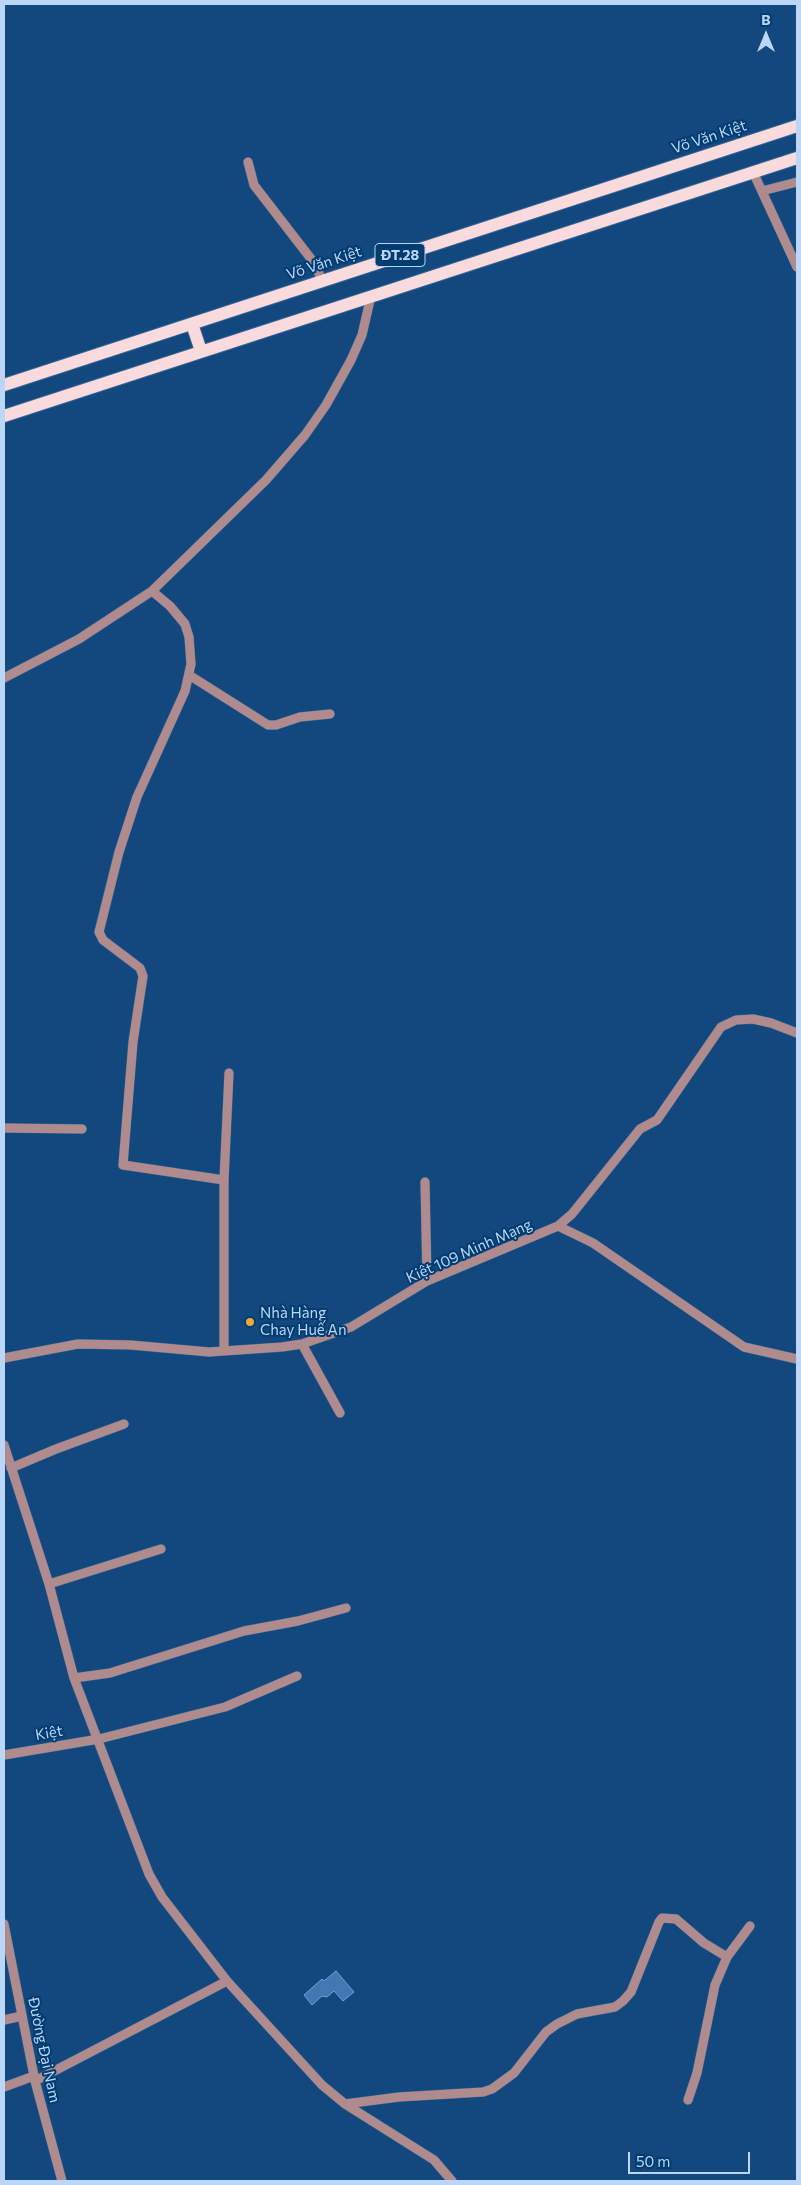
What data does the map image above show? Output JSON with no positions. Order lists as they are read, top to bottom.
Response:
{
  "streets": {
    "main road": ["Võ Văn Kiệt", "ĐT.28"],
    "street": ["Kiệt 109 Minh Mạng", "Kiệt", "Đường Đại Nam"]
  },
  "places": ["Nhà Hàng Chay Huế An"],
  "scale_bar": "50 m",
  "north": "top"
}
